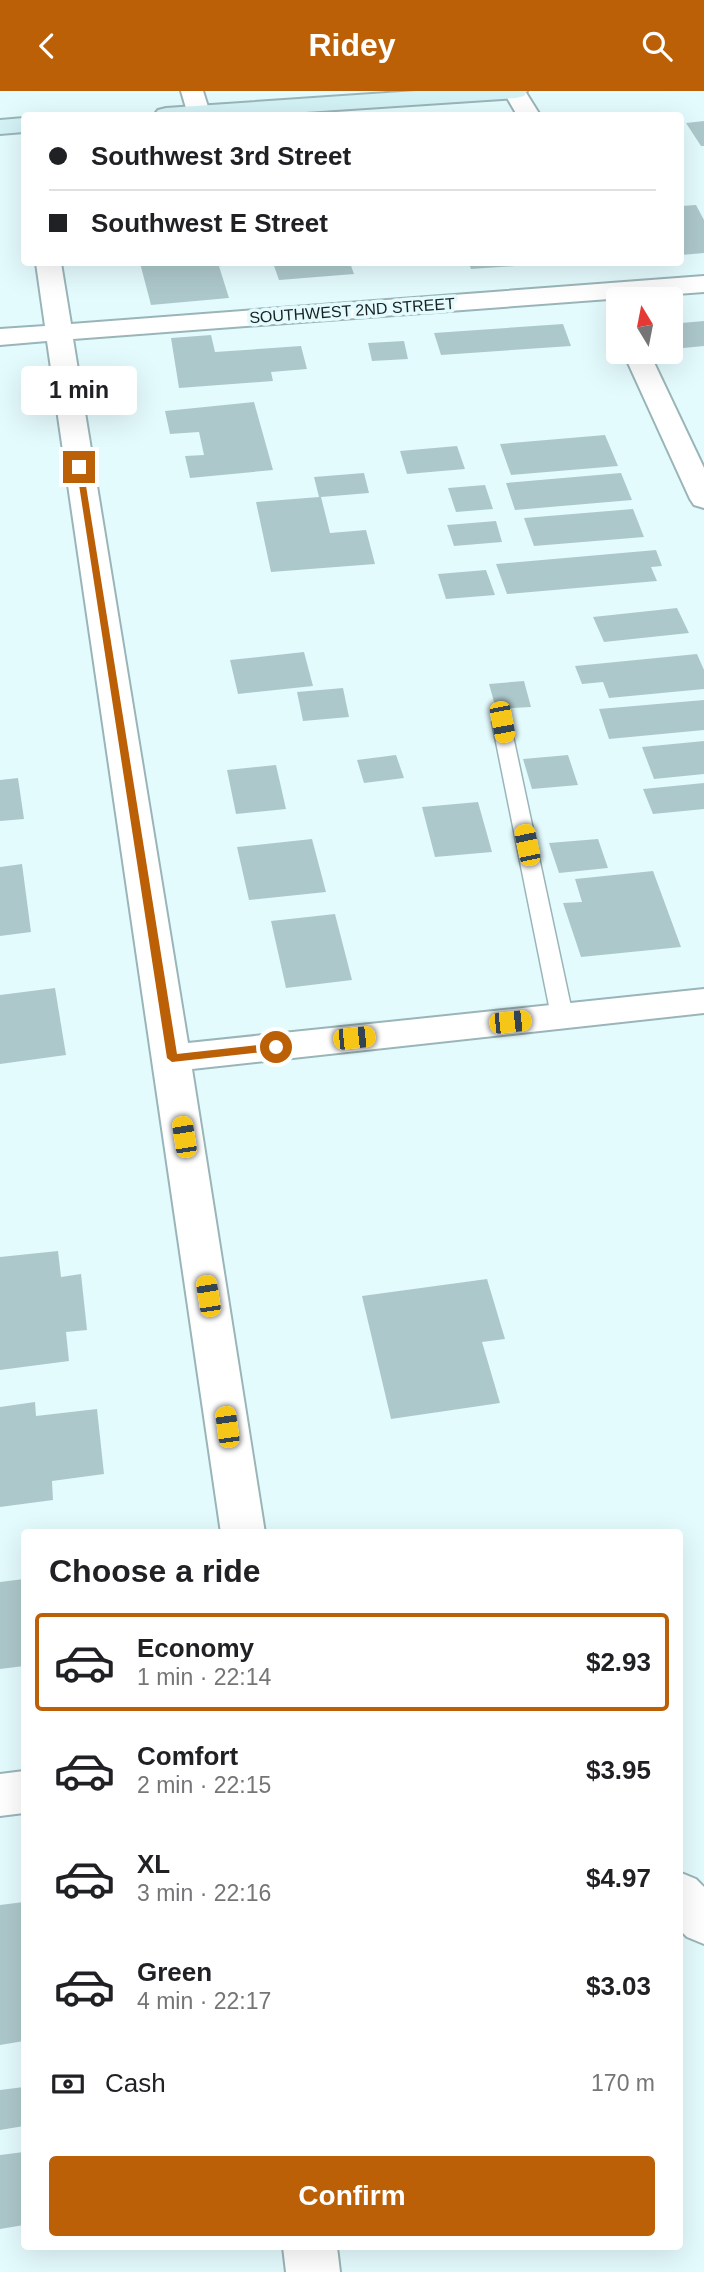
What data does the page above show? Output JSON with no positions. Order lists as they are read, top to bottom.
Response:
{
  "streets": {
    "street": ["SOUTHWEST 2ND STREET"]
  },
  "north": "top",
  "page": {
    "header": "Ridey",
    "banner": ["Southwest 3rd Street", "Southwest E Street"],
    "bubble": "1 min",
    "heading": "Choose a ride",
    "list": [
      {
        "name": "Economy",
        "note": "1 min · 22:14",
        "value": "$2.93"
      },
      {
        "name": "Comfort",
        "note": "2 min · 22:15",
        "value": "$3.95"
      },
      {
        "name": "XL",
        "note": "3 min · 22:16",
        "value": "$4.97"
      },
      {
        "name": "Green",
        "note": "4 min · 22:17",
        "value": "$3.03"
      }
    ],
    "pay": ["Cash", "170 m"],
    "buttons": "Confirm"
  }
}
